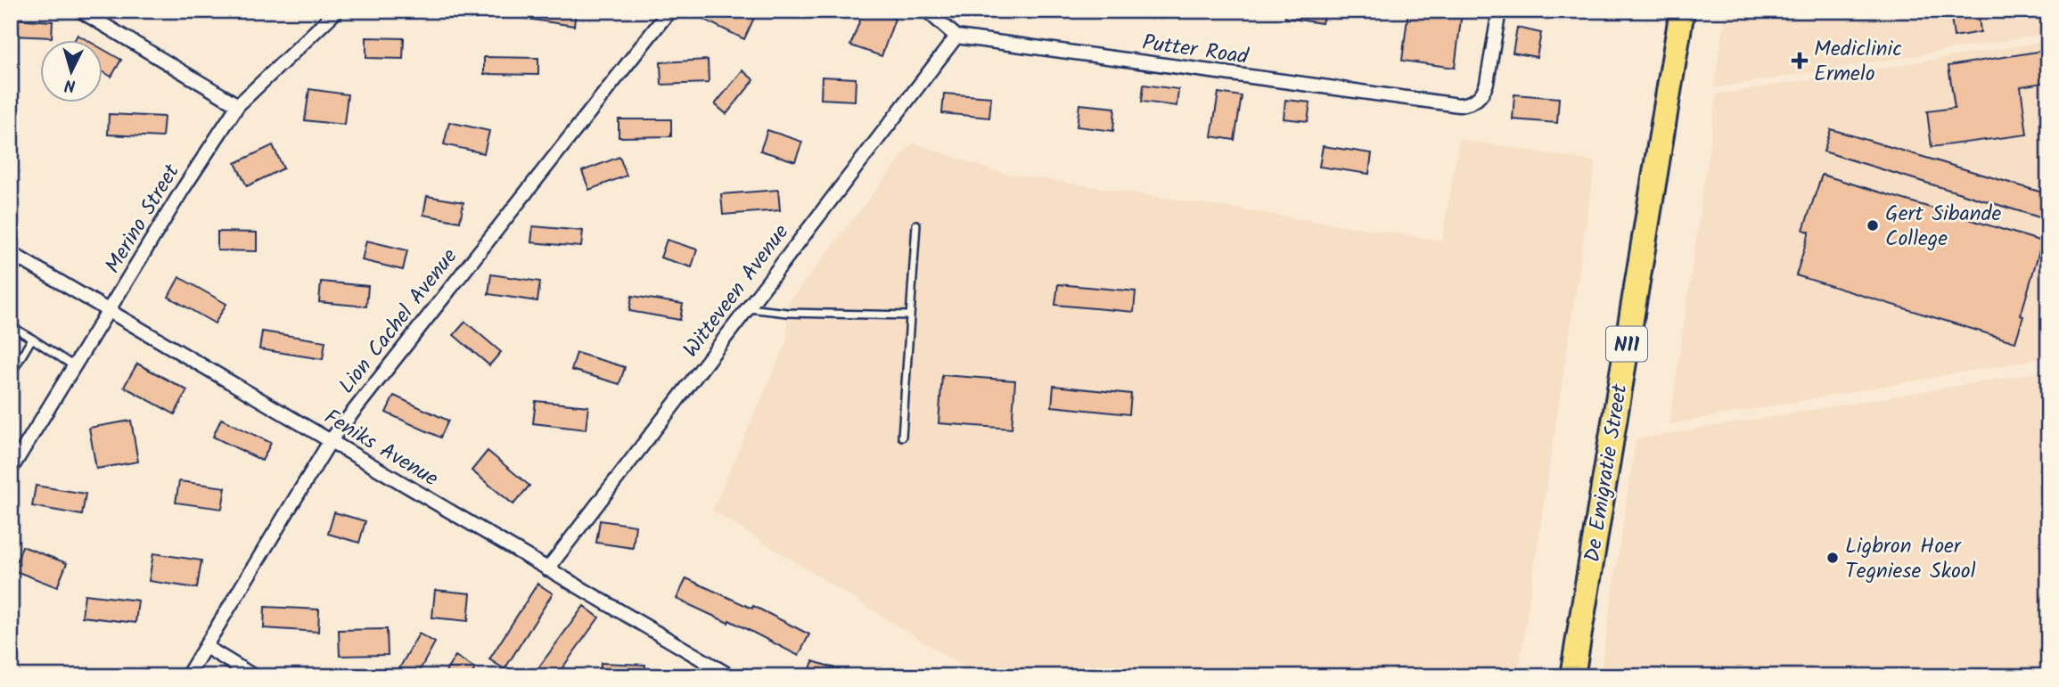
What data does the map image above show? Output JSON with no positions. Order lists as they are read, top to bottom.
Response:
{
  "streets": {
    "highway": ["N11", "De Emigratie Street"],
    "street": [
      "Putter Road",
      "Merino Street",
      "Witteveen Avenue",
      "Lion Cachel Avenue",
      "Feniks Avenue"
    ]
  },
  "crossings": [
    ["Putter Road", "Witteveen Avenue"],
    ["Merino Street", "Feniks Avenue"],
    ["Witteveen Avenue", "Feniks Avenue"],
    ["Lion Cachel Avenue", "Feniks Avenue"]
  ],
  "places": {
    "health": ["Mediclinic Ermelo"],
    "other": ["Gert Sibande College", "Ligbron Hoer Tegniese Skool"]
  },
  "north": "bottom"
}
